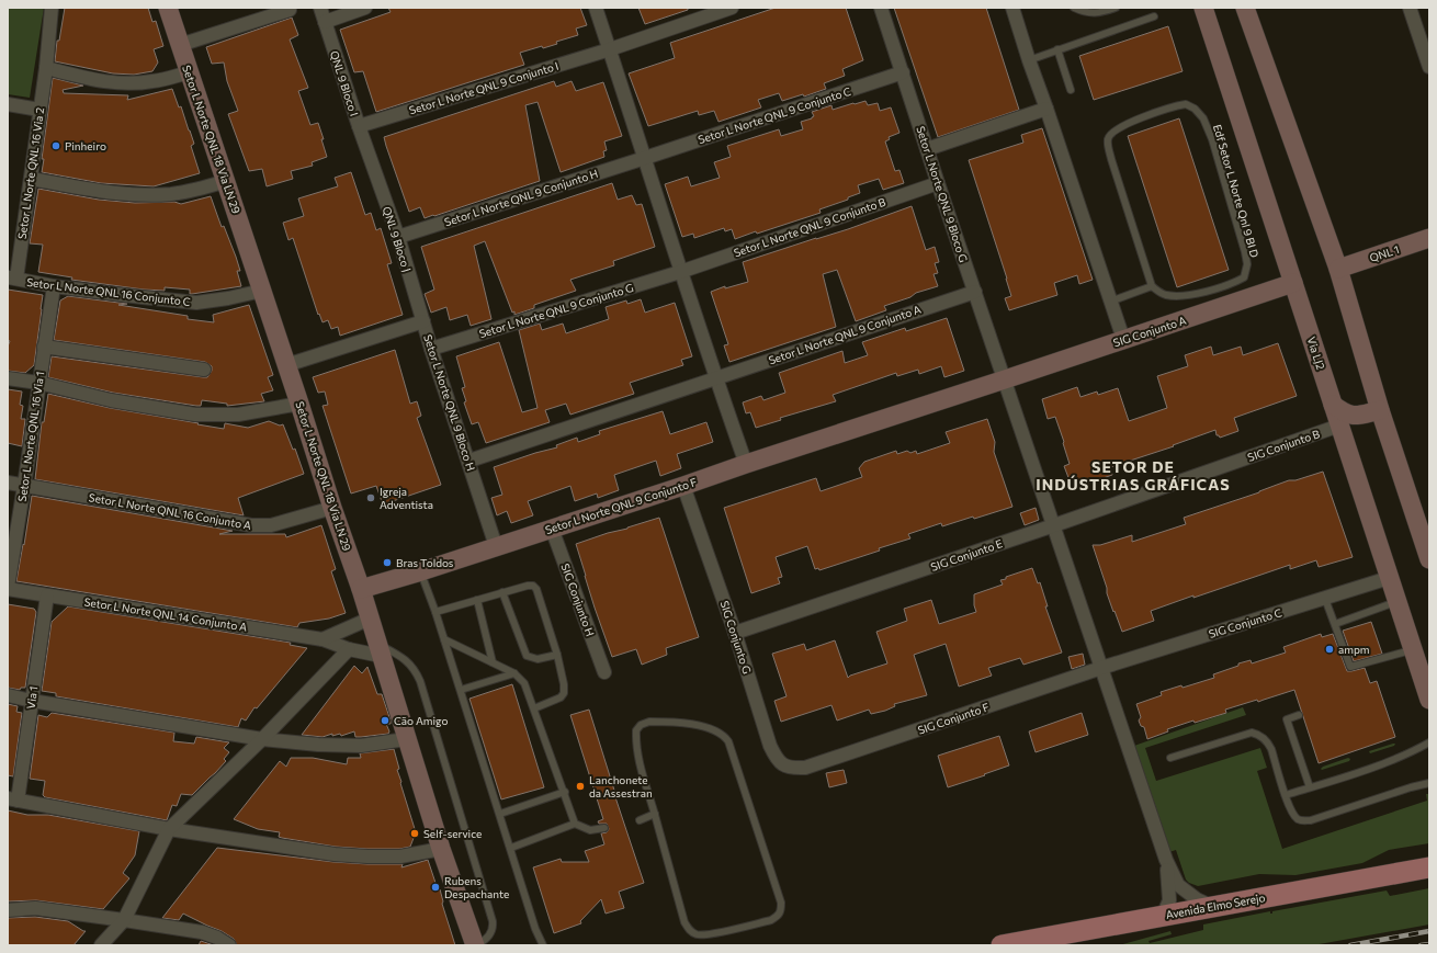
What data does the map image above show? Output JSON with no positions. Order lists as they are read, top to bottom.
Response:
{
  "streets": {
    "main road": ["Avenida Elmo Serejo"],
    "street": [
      "QNL 9 Bloco I",
      "Setor L Norte QNL 9 Conjunto I",
      "Setor L Norte QNL 9 Conjunto C",
      "Setor L Norte QNL 18 Via LN 29",
      "Setor L Norte QNL 16 Via 2",
      "Setor L Norte QNL 9 Bloco G",
      "Setor L Norte QNL 9 Conjunto H",
      "Setor L Norte QNL 9 Conjunto B",
      "QNL 9 Bloco J",
      "QNL 1",
      "Setor L Norte QNL 16 Conjunto C",
      "Setor L Norte QNL 9 Conjunto G",
      "SIG Conjunto A",
      "Setor L Norte QNL 9 Conjunto A",
      "Via LJ2",
      "Setor L Norte QNL 9 Bloco H",
      "Setor L Norte QNL 16 Via 1",
      "SIG Conjunto B",
      "Setor L Norte QNL 9 Conjunto F",
      "Setor L Norte QNL 16 Conjunto A",
      "SIG Conjunto E",
      "SIG Conjunto H",
      "Setor L Norte QNL 14 Conjunto A",
      "SIG Conjunto C",
      "SIG Conjunto G",
      "Via 1",
      "SIG Conjunto F"
    ],
    "lane": ["Edf Setor L Norte Qnl 9 BI D"]
  },
  "crossings": [
    ["QNL 9 Bloco I", "Setor L Norte QNL 9 Conjunto I"],
    ["QNL 9 Bloco I", "QNL 9 Bloco J"],
    ["Setor L Norte QNL 9 Conjunto C", "Setor L Norte QNL 9 Bloco G"],
    ["Setor L Norte QNL 9 Conjunto C", "Setor L Norte QNL 9 Conjunto H"],
    ["Setor L Norte QNL 18 Via LN 29", "Setor L Norte QNL 16 Conjunto C"],
    ["Setor L Norte QNL 18 Via LN 29", "Setor L Norte QNL 9 Bloco H"],
    ["Setor L Norte QNL 18 Via LN 29", "Setor L Norte QNL 9 Conjunto F"],
    ["Setor L Norte QNL 18 Via LN 29", "Setor L Norte QNL 16 Conjunto A"],
    ["Setor L Norte QNL 18 Via LN 29", "Setor L Norte QNL 14 Conjunto A"],
    ["Setor L Norte QNL 16 Via 2", "Setor L Norte QNL 16 Conjunto C"],
    ["Setor L Norte QNL 9 Bloco G", "Setor L Norte QNL 9 Conjunto B"],
    ["Setor L Norte QNL 9 Bloco G", "SIG Conjunto A"],
    ["Setor L Norte QNL 9 Bloco G", "Setor L Norte QNL 9 Conjunto A"],
    ["Setor L Norte QNL 9 Bloco G", "SIG Conjunto B"],
    ["Setor L Norte QNL 9 Bloco G", "SIG Conjunto E"],
    ["Setor L Norte QNL 9 Conjunto H", "QNL 9 Bloco J"],
    ["Setor L Norte QNL 9 Conjunto B", "Setor L Norte QNL 9 Conjunto G"],
    ["QNL 9 Bloco J", "Setor L Norte QNL 9 Bloco H"],
    ["Setor L Norte QNL 16 Conjunto C", "Setor L Norte QNL 16 Via 1"],
    ["Setor L Norte QNL 9 Conjunto G", "Setor L Norte QNL 9 Bloco H"],
    ["SIG Conjunto A", "Via LJ2"],
    ["Via LJ2", "SIG Conjunto B"],
    ["Via LJ2", "SIG Conjunto C"],
    ["Setor L Norte QNL 9 Bloco H", "Setor L Norte QNL 9 Conjunto F"],
    ["Setor L Norte QNL 16 Via 1", "Setor L Norte QNL 16 Conjunto A"],
    ["Setor L Norte QNL 16 Via 1", "Setor L Norte QNL 14 Conjunto A"],
    ["SIG Conjunto B", "SIG Conjunto E"],
    ["Setor L Norte QNL 9 Conjunto F", "SIG Conjunto H"],
    ["Setor L Norte QNL 9 Conjunto F", "SIG Conjunto G"],
    ["SIG Conjunto E", "SIG Conjunto G"],
    ["Setor L Norte QNL 14 Conjunto A", "Via 1"],
    ["SIG Conjunto C", "SIG Conjunto F"],
    ["SIG Conjunto G", "SIG Conjunto F"]
  ],
  "districts": ["SETOR DE INDÚSTRIAS GRÁFICAS"],
  "places": [
    "Pinheiro",
    "Igreja Adventista",
    "Bras Toldos",
    "ampm",
    "Cão Amigo",
    "Lanchonete da Assestran",
    "Self-service",
    "Rubens Despachante"
  ]
}
